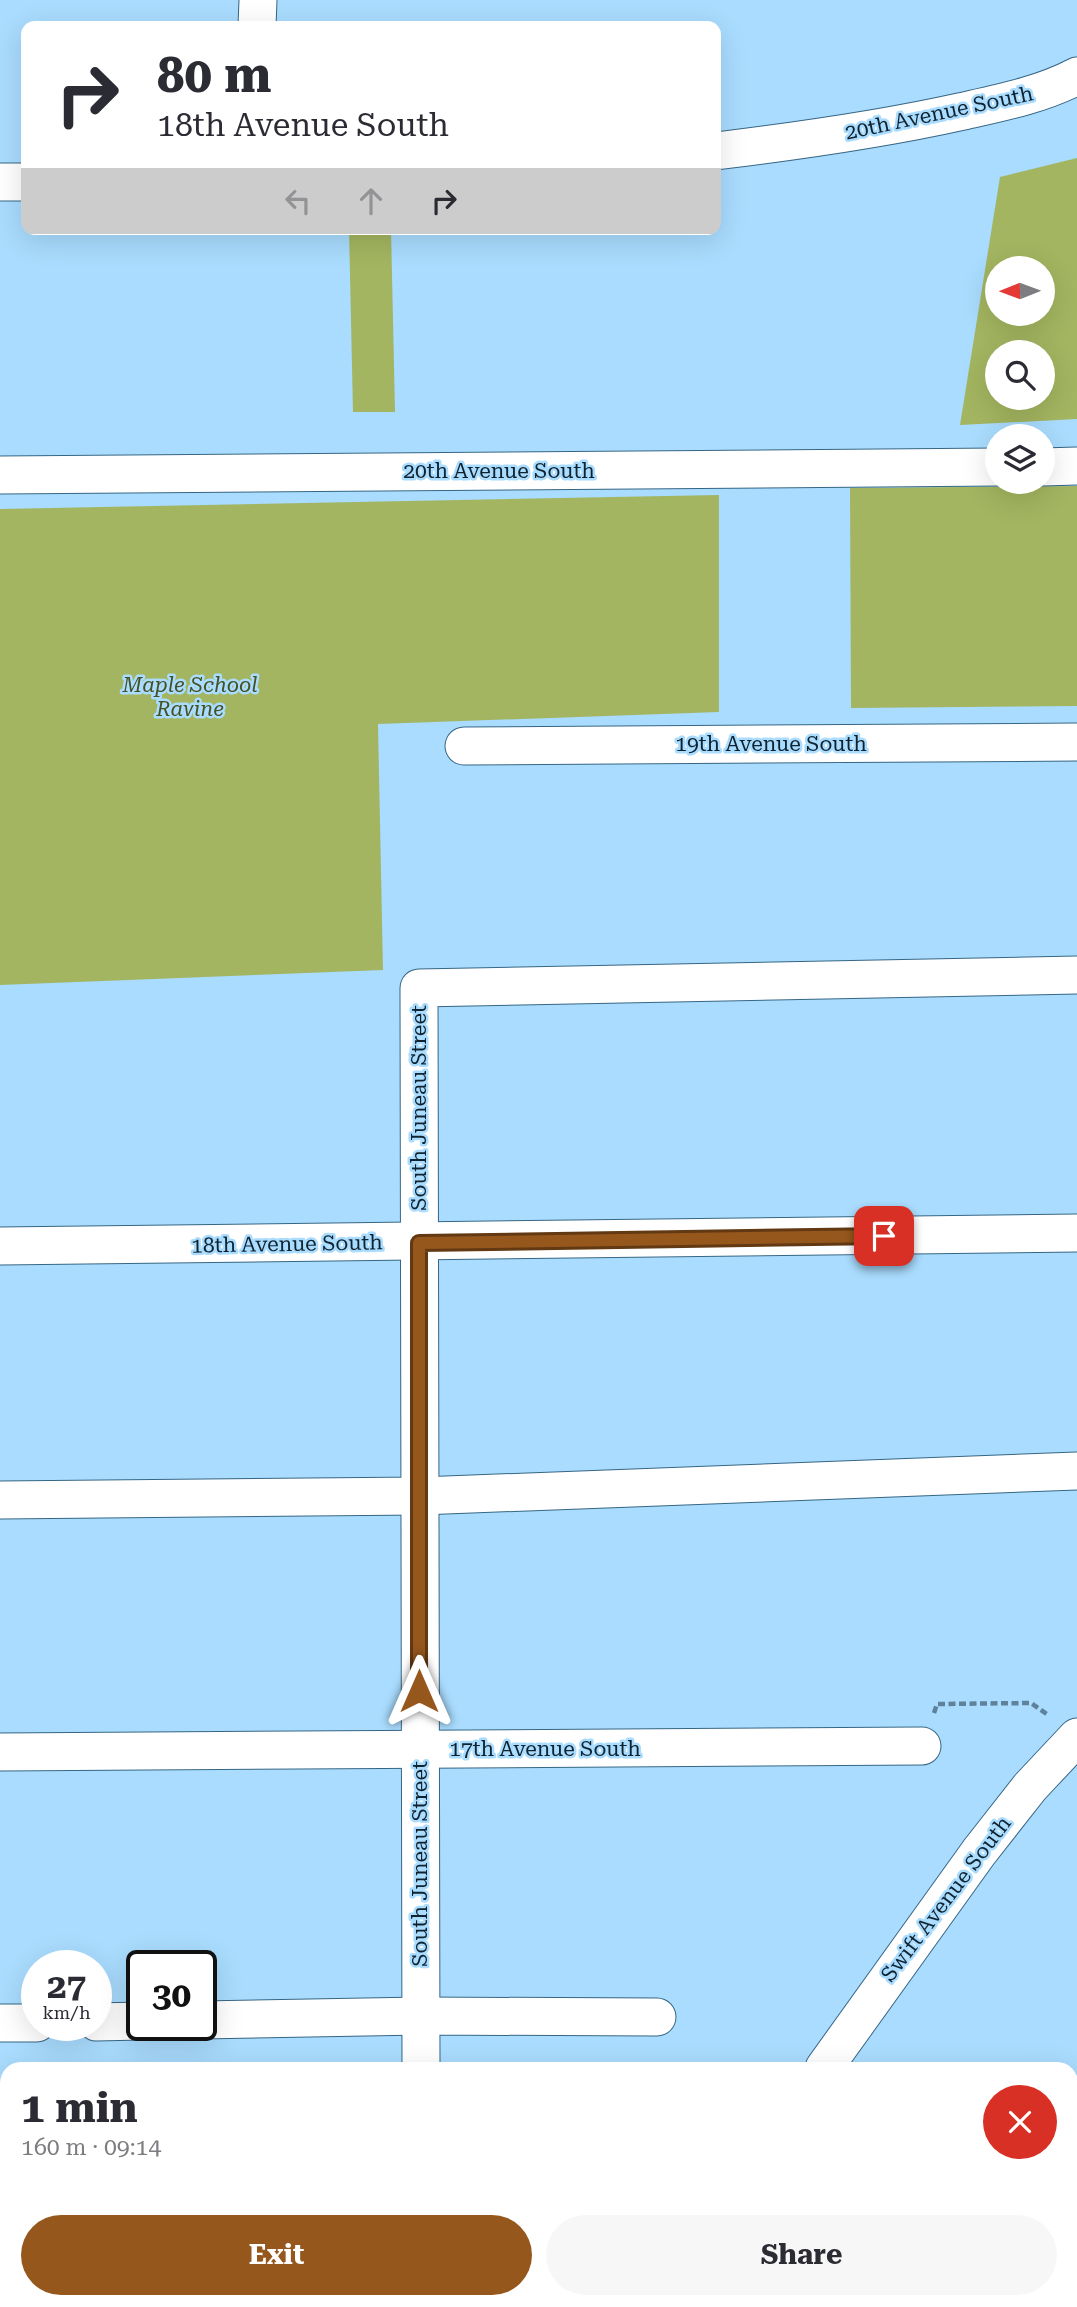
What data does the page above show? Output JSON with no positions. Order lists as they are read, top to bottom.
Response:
{
  "streets": {
    "street": [
      "20th Avenue South",
      "19th Avenue South",
      "South Juneau Street",
      "18th Avenue South",
      "17th Avenue South",
      "Swift Avenue South"
    ]
  },
  "crossings": [
    ["South Juneau Street", "18th Avenue South"],
    ["South Juneau Street", "17th Avenue South"]
  ],
  "parks": ["Maple School Ravine"],
  "north": "left",
  "page": {
    "turn": ["80 m", "18th Avenue South"],
    "speed": "27 km/h",
    "limit": "30",
    "heading": ["1 min", "160 m · 09:14"],
    "buttons": ["Exit", "Share"]
  }
}
